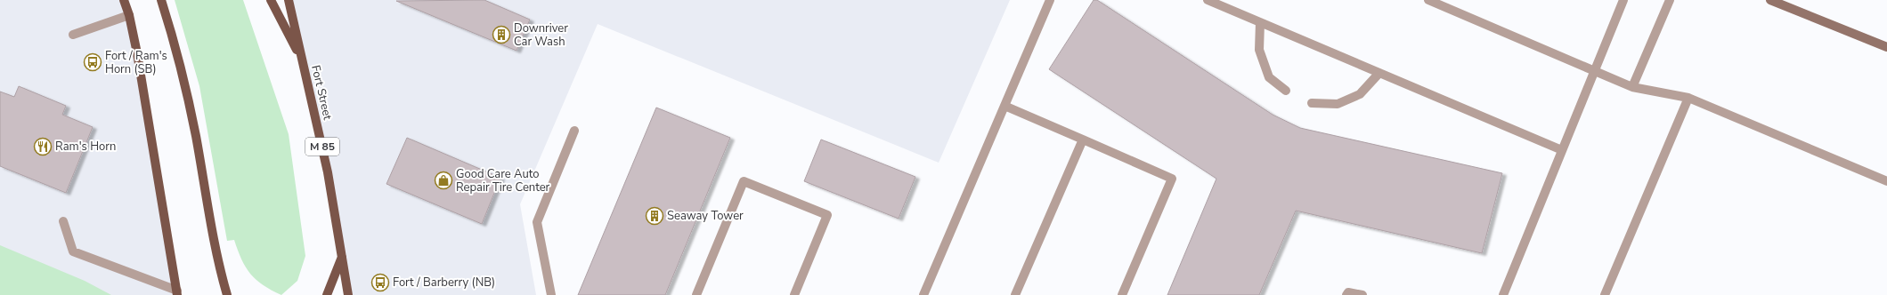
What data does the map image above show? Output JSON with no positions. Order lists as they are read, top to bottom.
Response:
{
  "streets": {
    "main road": ["Fort Street", "M 85"]
  },
  "places": {
    "building": ["Downriver Car Wash", "Seaway Tower"],
    "bus stop": ["Fort / Ram's Horn (SB)", "Fort / Barberry (NB)"],
    "restaurant": ["Ram's Horn"],
    "shop": ["Good Care Auto Repair Tire Center"]
  }
}
